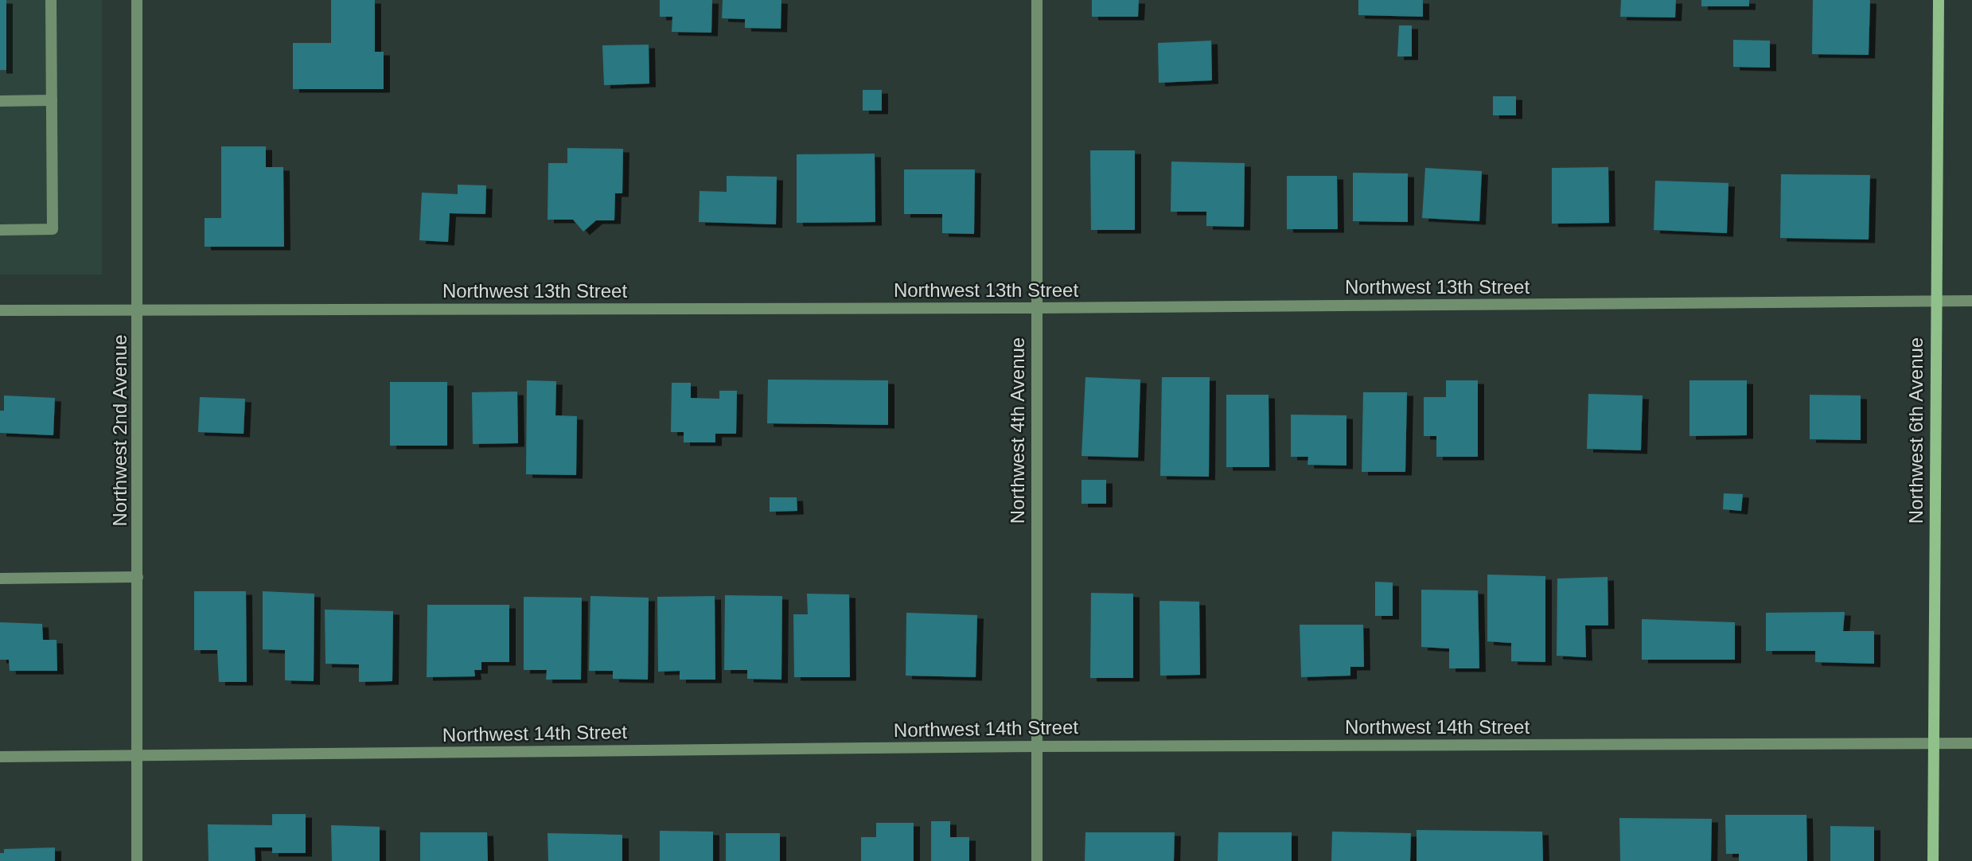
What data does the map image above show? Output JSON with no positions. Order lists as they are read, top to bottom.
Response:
{
  "streets": {
    "street": [
      "Northwest 13th Street",
      "Northwest 2nd Avenue",
      "Northwest 4th Avenue",
      "Northwest 6th Avenue",
      "Northwest 14th Street"
    ]
  },
  "crossings": [
    ["Northwest 13th Street", "Northwest 2nd Avenue"],
    ["Northwest 13th Street", "Northwest 4th Avenue"],
    ["Northwest 13th Street", "Northwest 6th Avenue"],
    ["Northwest 2nd Avenue", "Northwest 14th Street"],
    ["Northwest 4th Avenue", "Northwest 14th Street"],
    ["Northwest 6th Avenue", "Northwest 14th Street"]
  ]
}
